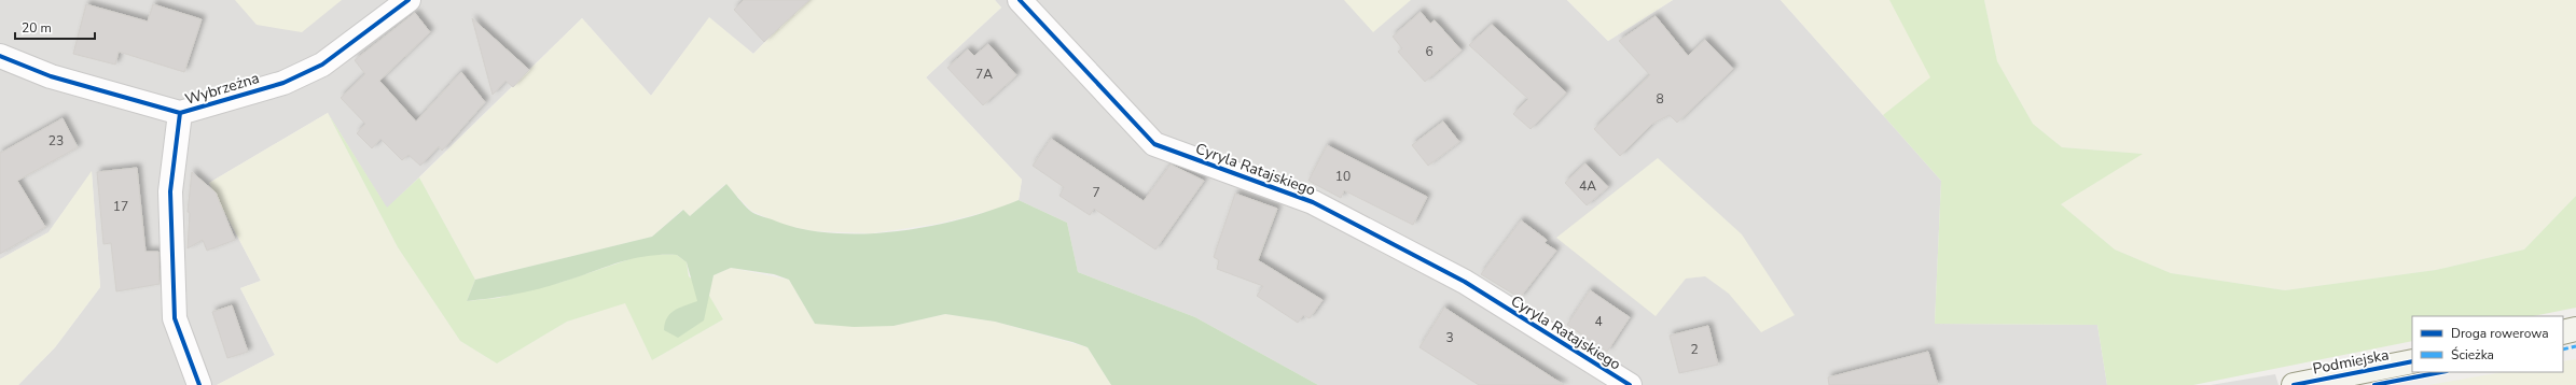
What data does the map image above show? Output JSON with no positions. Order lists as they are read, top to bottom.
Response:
{
  "streets": {
    "street": ["Wybrzeżna", "Cyryla Ratajskiego", "Podmiejska"]
  },
  "house_numbers": [
    "6",
    "7A",
    "8",
    "23",
    "10",
    "4A",
    "7",
    "17",
    "4",
    "3",
    "2"
  ],
  "legend": ["Droga rowerowa", "Ścieżka"],
  "scale_bar": "20 m"
}
